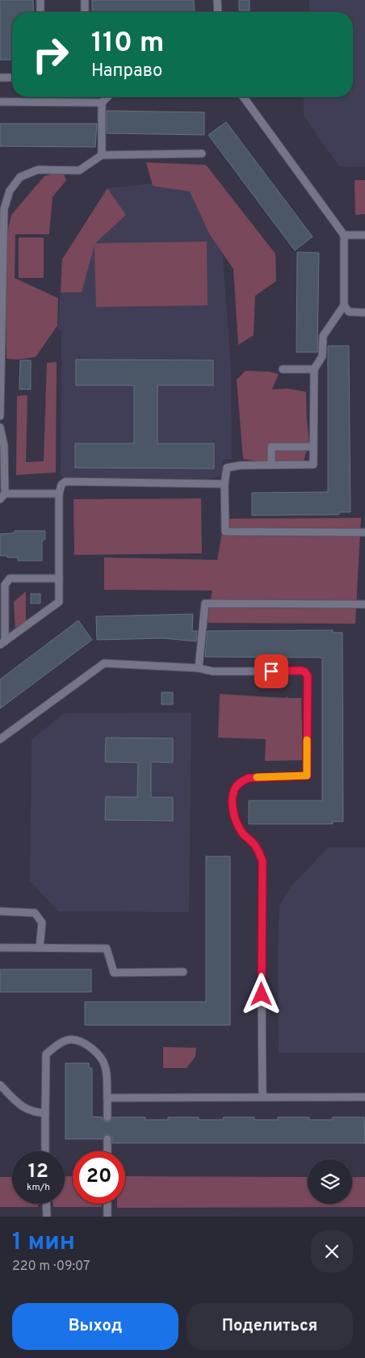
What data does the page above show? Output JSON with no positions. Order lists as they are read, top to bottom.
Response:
{
  "page": {
    "turn": ["110 m", "Направо"],
    "speed": "12 km/h",
    "limit": "20",
    "heading": ["1 мин", "220 m · 09:07"],
    "buttons": ["Выход", "Поделиться"]
  }
}
